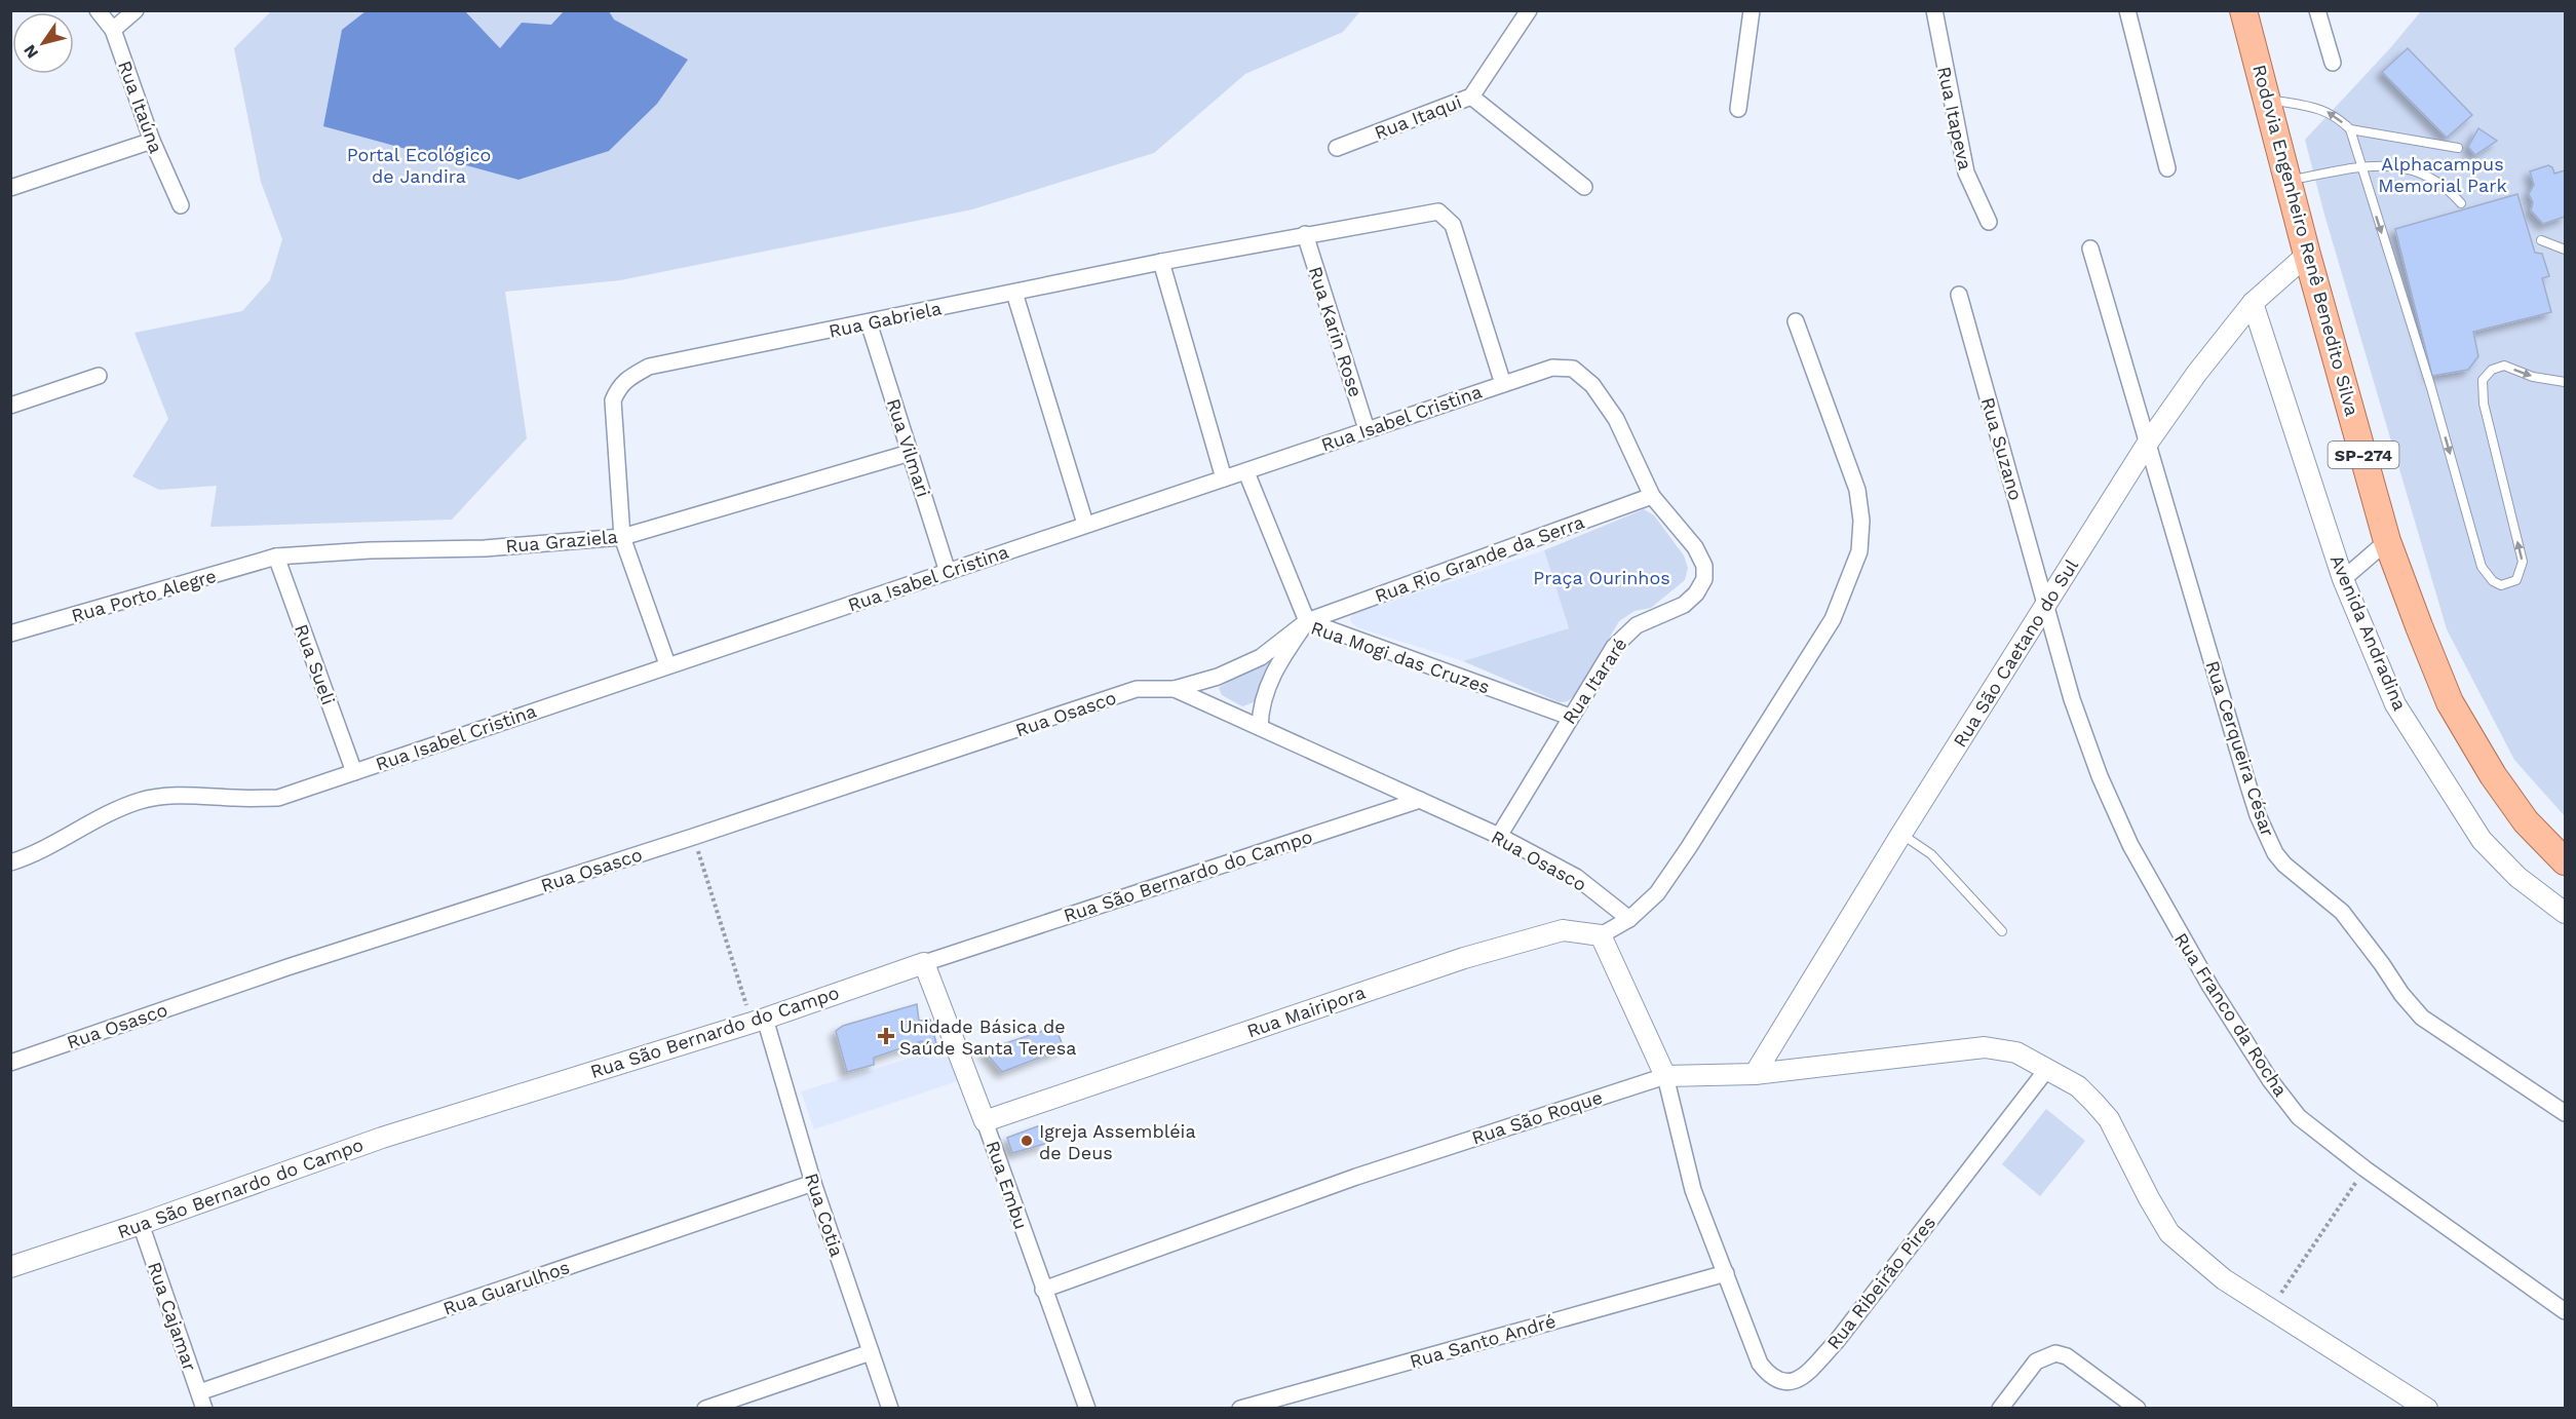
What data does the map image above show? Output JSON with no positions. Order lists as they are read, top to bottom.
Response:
{
  "streets": {
    "main road": ["Rodovia Engenheiro Renê Benedito Silva", "SP-274"],
    "street": [
      "Rua Itaúna",
      "Rua Itaqui",
      "Rua Itapeva",
      "Rua Gabriela",
      "Rua Karin Rose",
      "Rua Isabel Cristina",
      "Rua Vilmari",
      "Rua Suzano",
      "Rua Graziela",
      "Rua Rio Grande da Serra",
      "Rua Porto Alegre",
      "Avenida Andradina",
      "Rua São Caetano do Sul",
      "Rua Mogi das Cruzes",
      "Rua Sueli",
      "Rua Itararé",
      "Rua Osasco",
      "Rua Cerqueira César",
      "Rua São Bernardo do Campo",
      "Rua Mairipora",
      "Rua Franco da Rocha",
      "Rua São Roque",
      "Rua Embu",
      "Rua Cotia",
      "Rua Ribeirão Pires",
      "Rua Guarulhos",
      "Rua Cajamar",
      "Rua Santo André"
    ]
  },
  "crossings": [
    ["Rodovia Engenheiro Renê Benedito Silva", "Rua São Caetano do Sul"],
    ["Rua Gabriela", "Rua Karin Rose"],
    ["Rua Gabriela", "Rua Isabel Cristina"],
    ["Rua Gabriela", "Rua Vilmari"],
    ["Rua Gabriela", "Rua Graziela"],
    ["Rua Karin Rose", "Rua Isabel Cristina"],
    ["Rua Isabel Cristina", "Rua Vilmari"],
    ["Rua Isabel Cristina", "Rua Rio Grande da Serra"],
    ["Rua Isabel Cristina", "Rua Sueli"],
    ["Rua Isabel Cristina", "Rua Itararé"],
    ["Rua Vilmari", "Rua Graziela"],
    ["Rua Suzano", "Rua São Caetano do Sul"],
    ["Rua Suzano", "Rua Franco da Rocha"],
    ["Rua Graziela", "Rua Porto Alegre"],
    ["Rua Graziela", "Rua Sueli"],
    ["Rua Rio Grande da Serra", "Rua Mogi das Cruzes"],
    ["Rua Rio Grande da Serra", "Rua Itararé"],
    ["Rua Rio Grande da Serra", "Rua Osasco"],
    ["Rua Porto Alegre", "Rua Sueli"],
    ["Avenida Andradina", "Rua São Caetano do Sul"],
    ["Rua São Caetano do Sul", "Rua Cerqueira César"],
    ["Rua São Caetano do Sul", "Rua Franco da Rocha"],
    ["Rua São Caetano do Sul", "Rua São Roque"],
    ["Rua Mogi das Cruzes", "Rua Itararé"],
    ["Rua Mogi das Cruzes", "Rua Osasco"],
    ["Rua Itararé", "Rua Osasco"],
    ["Rua Osasco", "Rua São Bernardo do Campo"],
    ["Rua São Bernardo do Campo", "Rua Embu"],
    ["Rua São Bernardo do Campo", "Rua Cotia"],
    ["Rua São Bernardo do Campo", "Rua Cajamar"],
    ["Rua Mairipora", "Rua Embu"],
    ["Rua São Roque", "Rua Embu"],
    ["Rua São Roque", "Rua Ribeirão Pires"],
    ["Rua Cotia", "Rua Guarulhos"],
    ["Rua Ribeirão Pires", "Rua Santo André"],
    ["Rua Guarulhos", "Rua Cajamar"]
  ],
  "parks": ["Portal Ecológico de Jandira", "Alphacampus Memorial Park", "Praça Ourinhos"],
  "places": {
    "health": ["Unidade Básica de Saúde Santa Teresa"],
    "other": ["Igreja Assembléia de Deus"]
  },
  "north": "bottom left"
}
